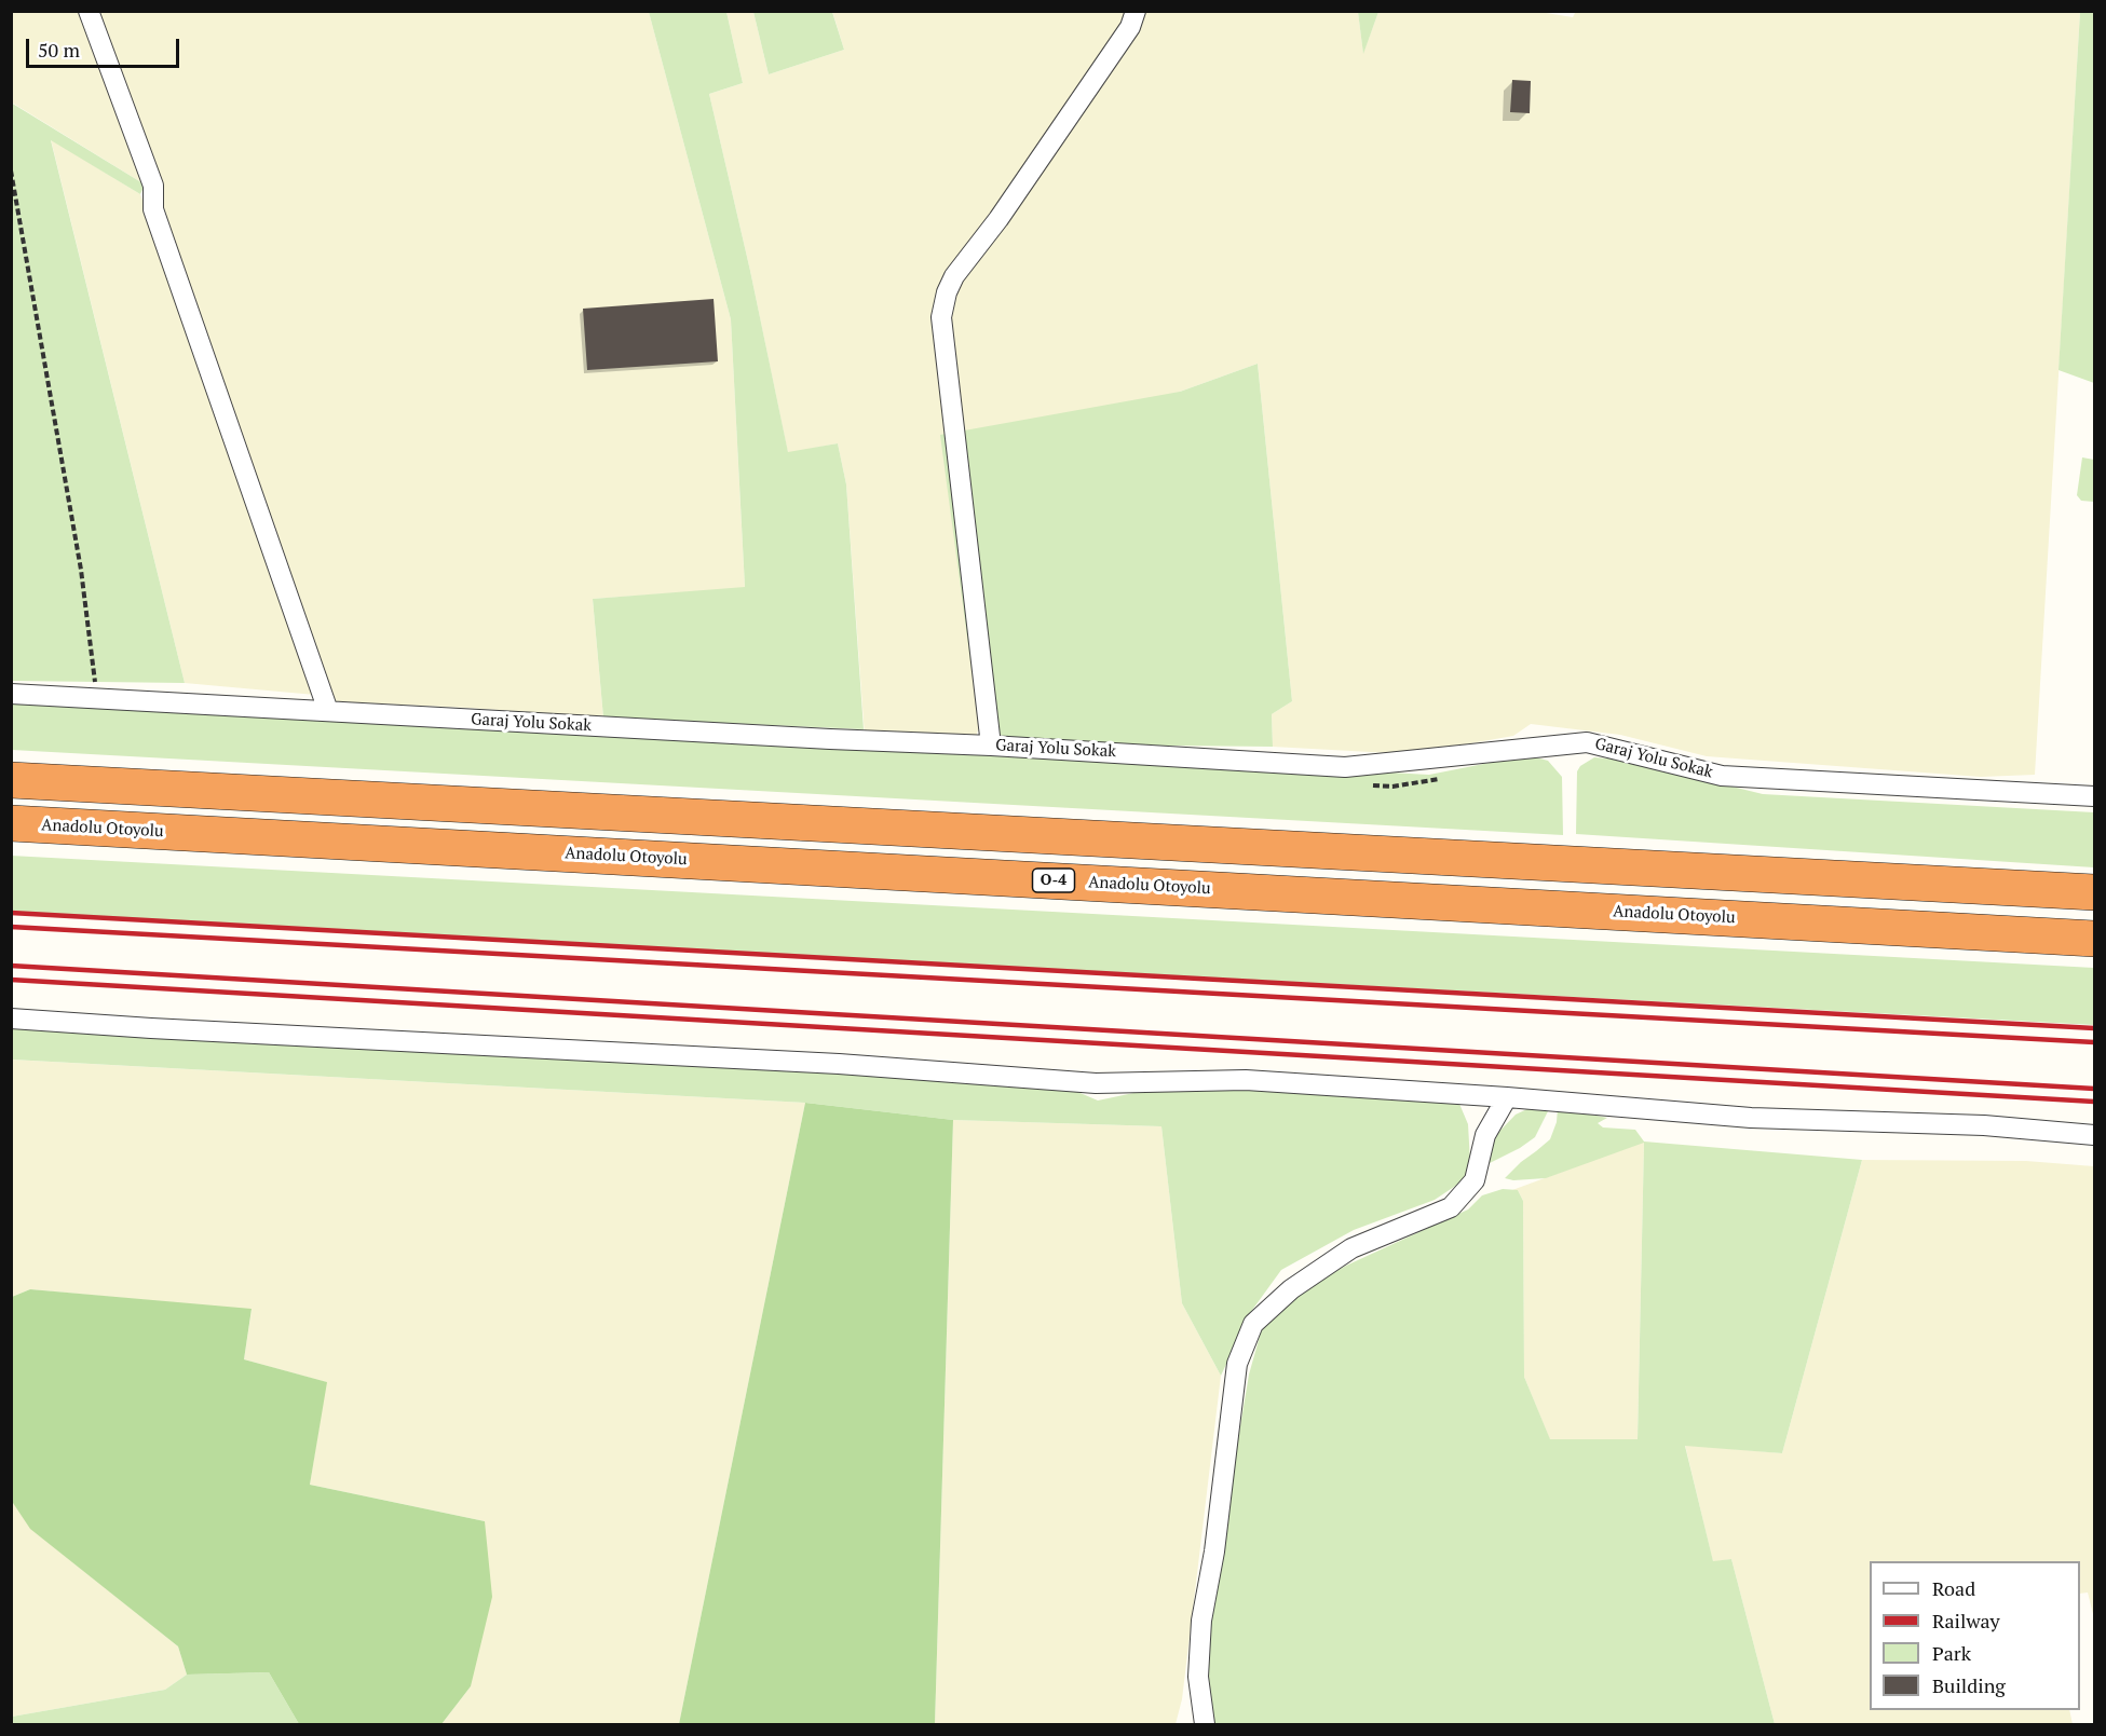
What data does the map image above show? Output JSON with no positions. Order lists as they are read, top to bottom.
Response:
{
  "streets": {
    "highway": ["Anadolu Otoyolu", "O-4"],
    "street": ["Garaj Yolu Sokak"]
  },
  "legend": [
    "Road",
    "Railway",
    "Park",
    "Building"
  ],
  "scale_bar": "50 m"
}
